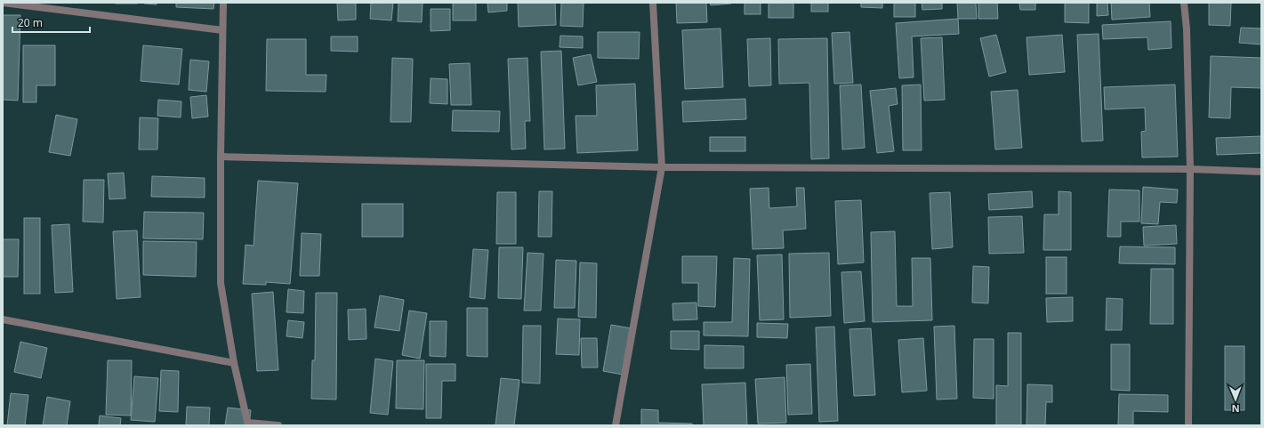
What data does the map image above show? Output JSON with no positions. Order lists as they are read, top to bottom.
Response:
{
  "scale_bar": "20 m",
  "north": "bottom"
}
